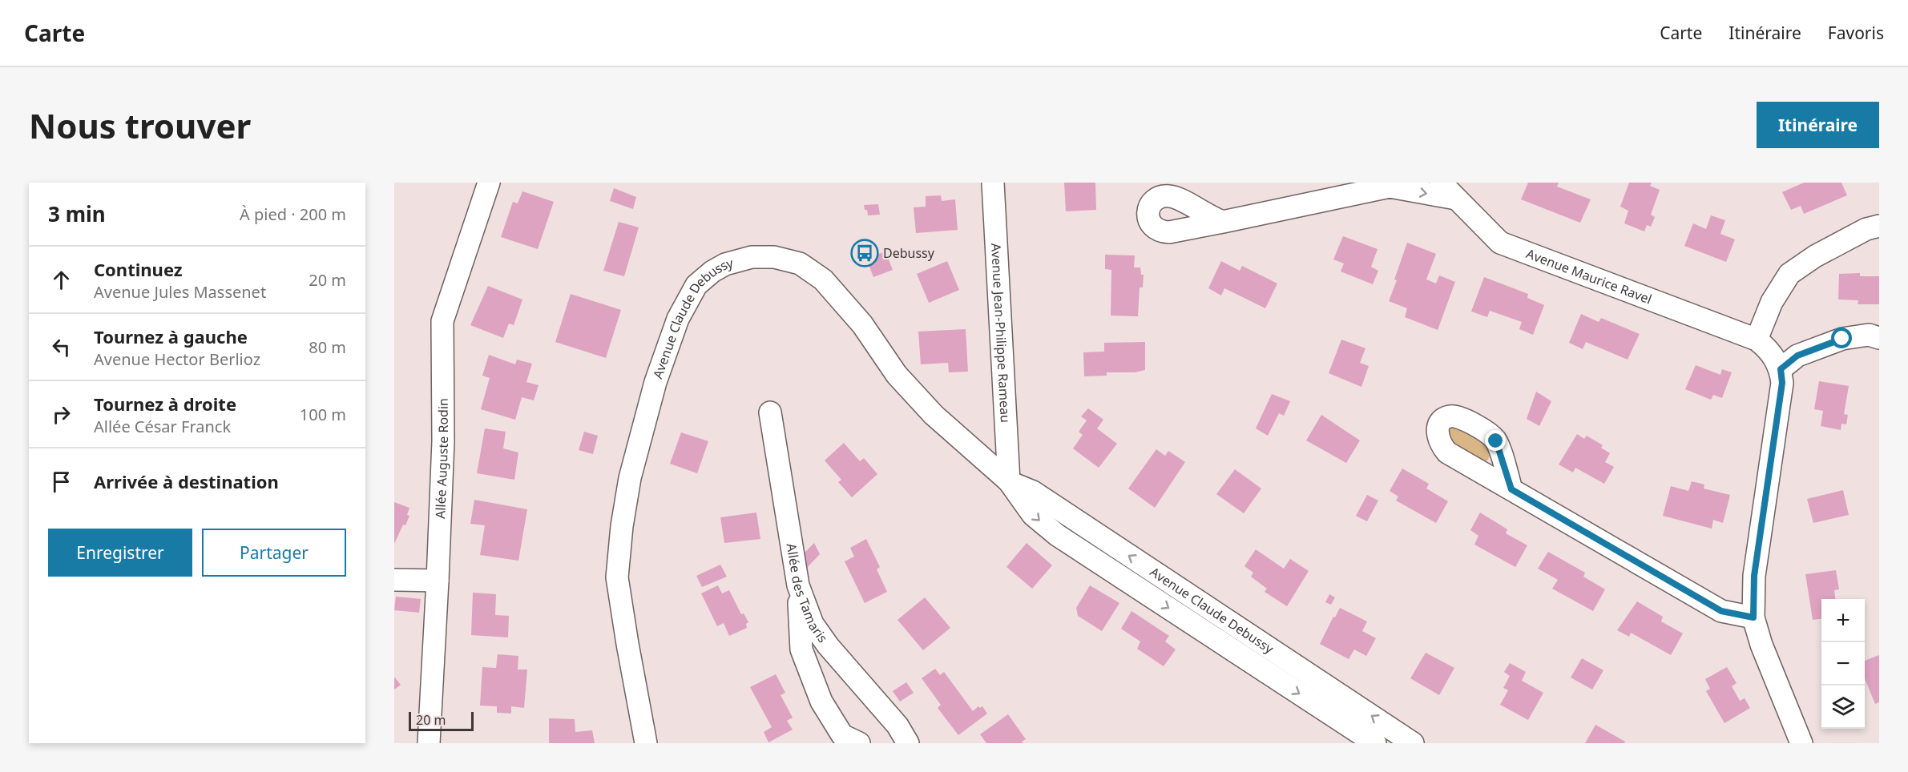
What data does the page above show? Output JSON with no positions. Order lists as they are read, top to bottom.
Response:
{
  "streets": {
    "street": [
      "Avenue Maurice Ravel",
      "Avenue Claude Debussy",
      "Avenue Jean-Philippe Rameau",
      "Allée Auguste Rodin",
      "Allée des Tamaris"
    ]
  },
  "crossings": [
    ["Avenue Claude Debussy", "Avenue Jean-Philippe Rameau"]
  ],
  "places": {
    "bus stop": ["Debussy"]
  },
  "scale_bar": "20 m",
  "page": {
    "header": "Carte",
    "nav": ["Carte", "Itinéraire", "Favoris"],
    "buttons": [
      "Itinéraire",
      ["Enregistrer", "Partager"]
    ],
    "title": "Nous trouver",
    "heading": ["3 min", "À pied · 200 m"],
    "list": [
      ["Continuez", "Avenue Jules Massenet", "20 m"],
      ["Tournez à gauche", "Avenue Hector Berlioz", "80 m"],
      ["Tournez à droite", "Allée César Franck", "100 m"],
      "Arrivée à destination"
    ],
    "map_buttons": ["+", "−"],
    "scale": "20 m"
  }
}
